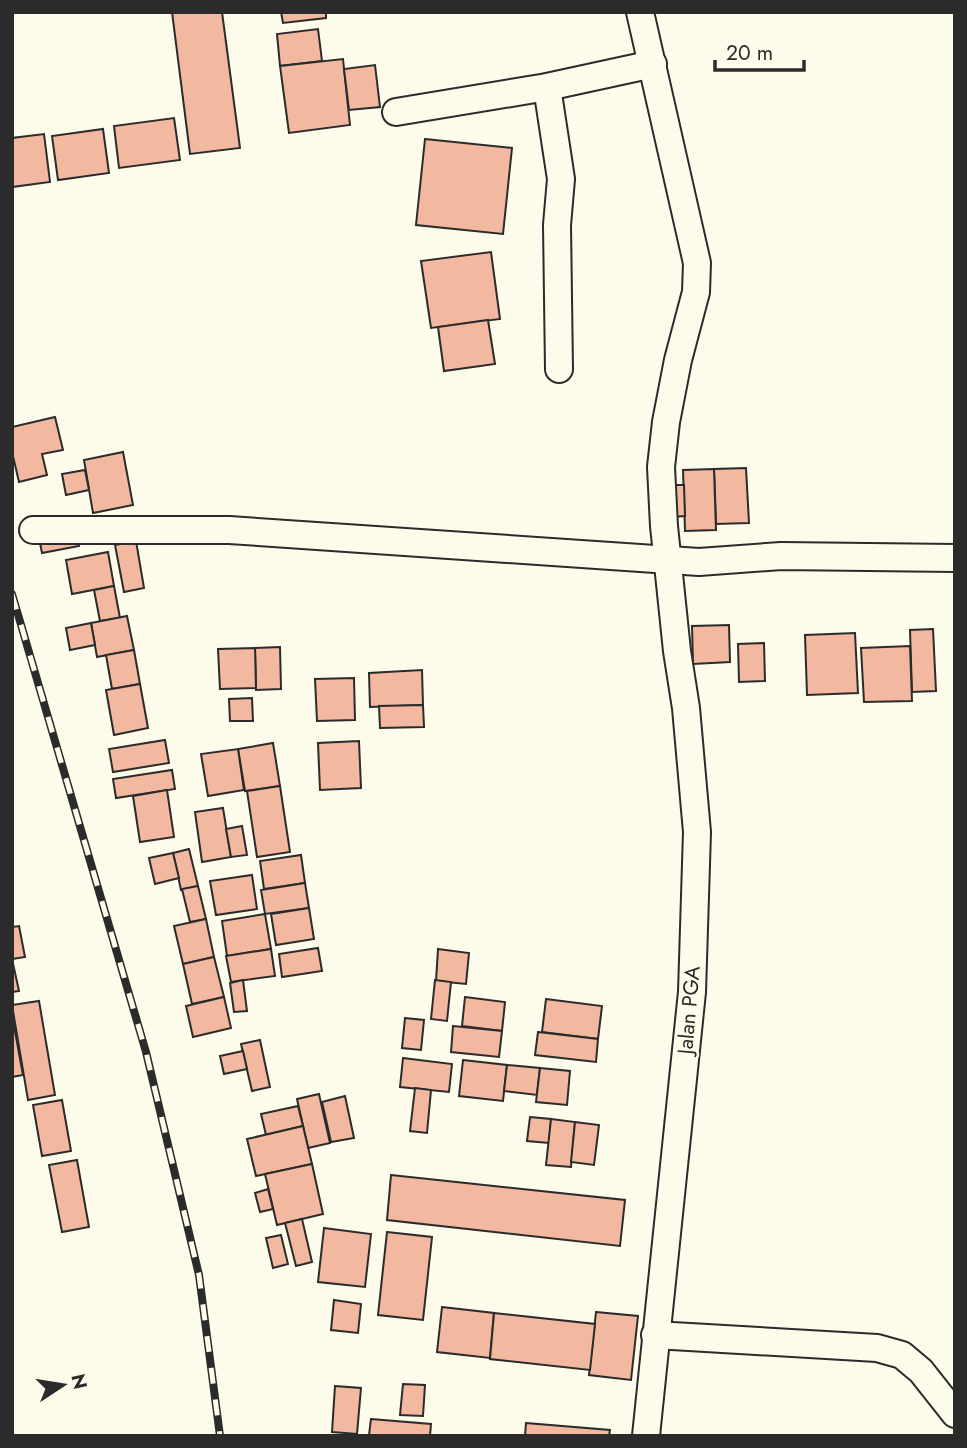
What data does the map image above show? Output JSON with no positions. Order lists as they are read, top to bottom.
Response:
{
  "streets": {
    "street": ["Jalan PGA"]
  },
  "scale_bar": "20 m",
  "north": "right"
}
